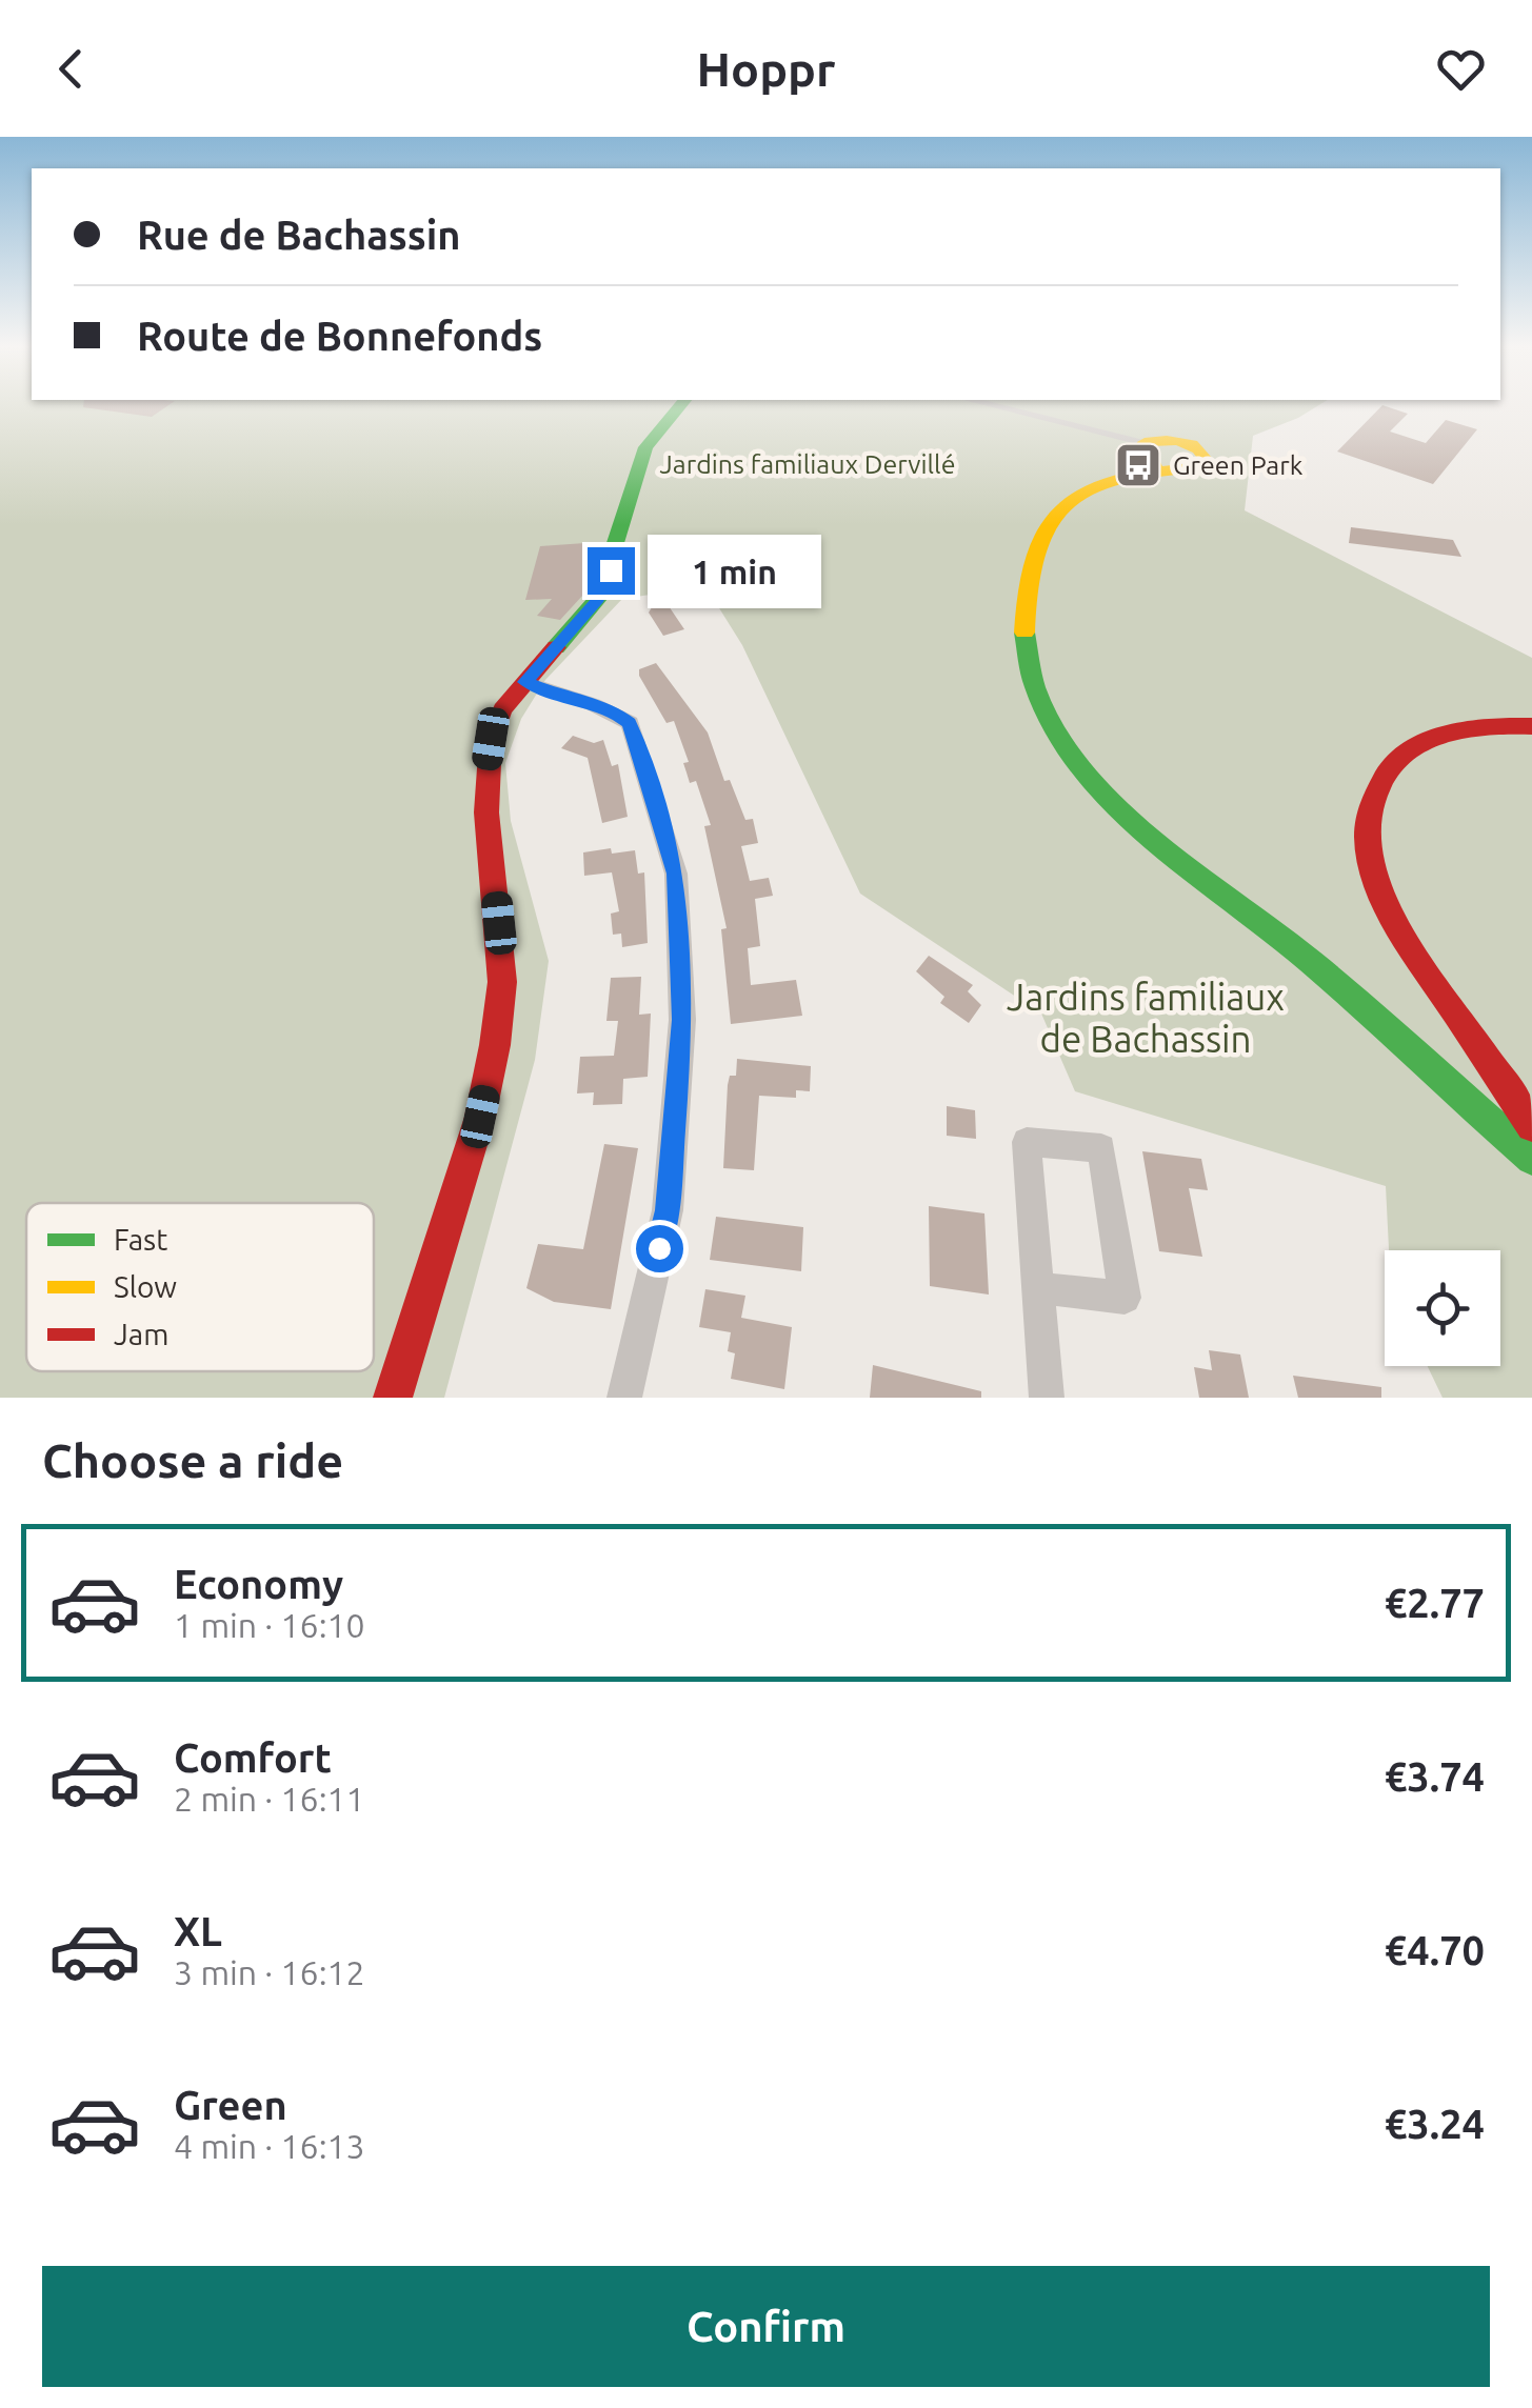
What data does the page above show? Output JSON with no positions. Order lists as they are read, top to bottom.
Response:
{
  "parks": ["Jardins familiaux Dervillé", "Jardins familiaux de Bachassin"],
  "places": {
    "bus stop": ["Green Park"]
  },
  "legend": ["Fast", "Slow", "Jam"],
  "page": {
    "header": "Hoppr",
    "banner": ["Rue de Bachassin", "Route de Bonnefonds"],
    "bubble": "1 min",
    "heading": "Choose a ride",
    "list": [
      {
        "name": "Economy",
        "note": "1 min · 16:10",
        "value": "€2.77"
      },
      {
        "name": "Comfort",
        "note": "2 min · 16:11",
        "value": "€3.74"
      },
      {
        "name": "XL",
        "note": "3 min · 16:12",
        "value": "€4.70"
      },
      {
        "name": "Green",
        "note": "4 min · 16:13",
        "value": "€3.24"
      }
    ],
    "buttons": "Confirm"
  }
}
